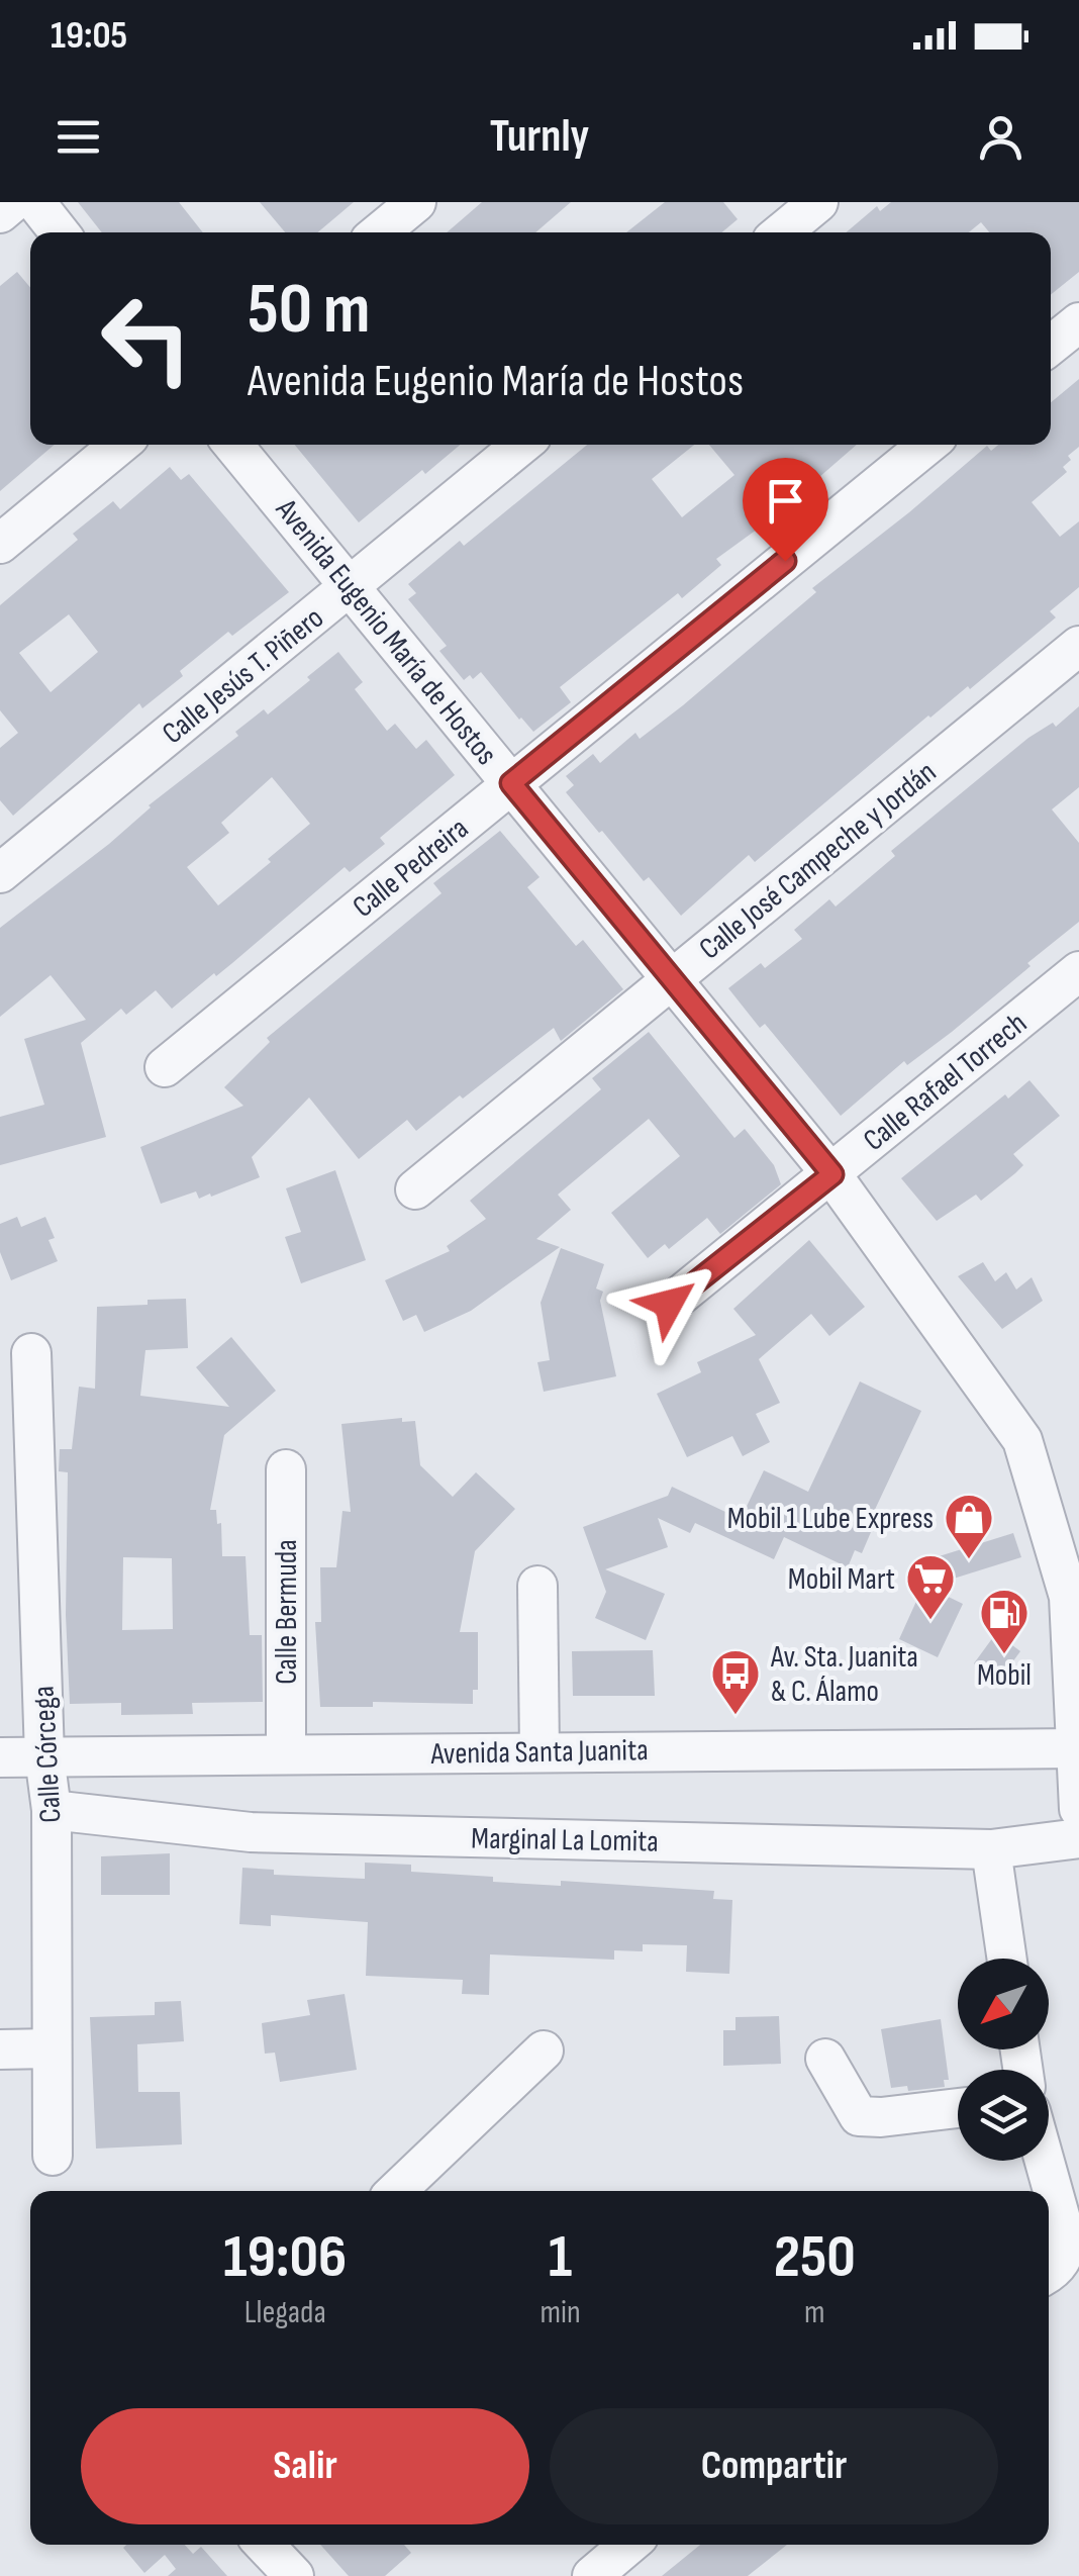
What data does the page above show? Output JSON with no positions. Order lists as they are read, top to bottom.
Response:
{
  "streets": {
    "street": [
      "Avenida Eugenio María de Hostos",
      "Calle Jesús T. Piñero",
      "Calle José Campeche y Jordán",
      "Calle Pedreira",
      "Calle Rafael Torrech",
      "Calle Bermuda",
      "Avenida Santa Juanita",
      "Calle Córcega",
      "Marginal La Lomita"
    ]
  },
  "crossings": [
    ["Avenida Eugenio María de Hostos", "Calle Jesús T. Piñero"],
    ["Avenida Eugenio María de Hostos", "Calle José Campeche y Jordán"],
    ["Avenida Eugenio María de Hostos", "Calle Pedreira"],
    ["Avenida Eugenio María de Hostos", "Calle Rafael Torrech"],
    ["Avenida Eugenio María de Hostos", "Avenida Santa Juanita"],
    ["Calle Bermuda", "Avenida Santa Juanita"],
    ["Avenida Santa Juanita", "Calle Córcega"],
    ["Calle Córcega", "Marginal La Lomita"]
  ],
  "places": {
    "shop": ["Mobil 1 Lube Express"],
    "supermarket": ["Mobil Mart"],
    "fuel station": ["Mobil"],
    "bus stop": ["Av. Sta. Juanita & C. Álamo"]
  },
  "north": "bottom left",
  "page": {
    "status": "19:05",
    "header": "Turnly",
    "turn": ["50 m", "Avenida Eugenio María de Hostos"],
    "eta": [
      "19:06",
      "Llegada",
      "1",
      "min",
      "250",
      "m"
    ],
    "buttons": ["Salir", "Compartir"]
  }
}
